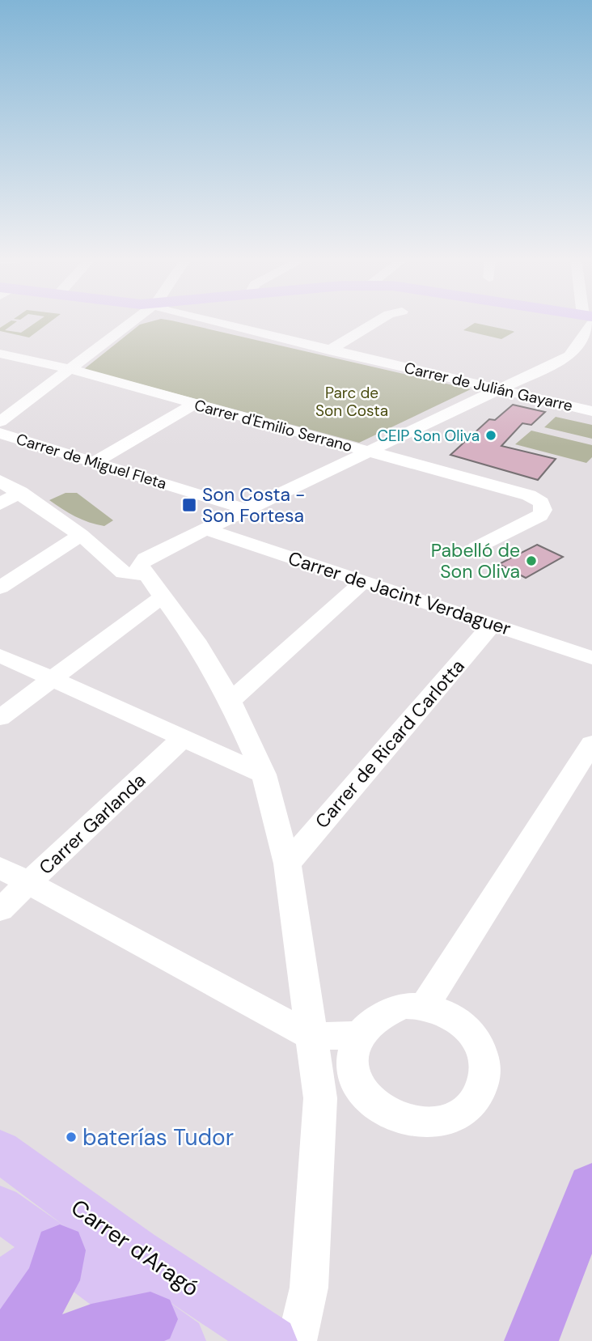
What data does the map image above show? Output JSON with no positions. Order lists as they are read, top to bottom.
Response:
{
  "streets": {
    "main road": ["Carrer d'Aragó"],
    "street": [
      "Carrer de Julián Gayarre",
      "Carrer d'Emilio Serrano",
      "Carrer de Miguel Fleta",
      "Carrer de Jacint Verdaguer",
      "Carrer de Ricard Carlotta",
      "Carrer Garlanda"
    ]
  },
  "crossings": [
    ["Carrer de Jacint Verdaguer", "Carrer de Ricard Carlotta"]
  ],
  "parks": ["Parc de Son Costa"],
  "places": {
    "other": ["CEIP Son Oliva", "Pabelló de Son Oliva", "baterías Tudor"],
    "transit": ["Son Costa - Son Fortesa"]
  }
}
